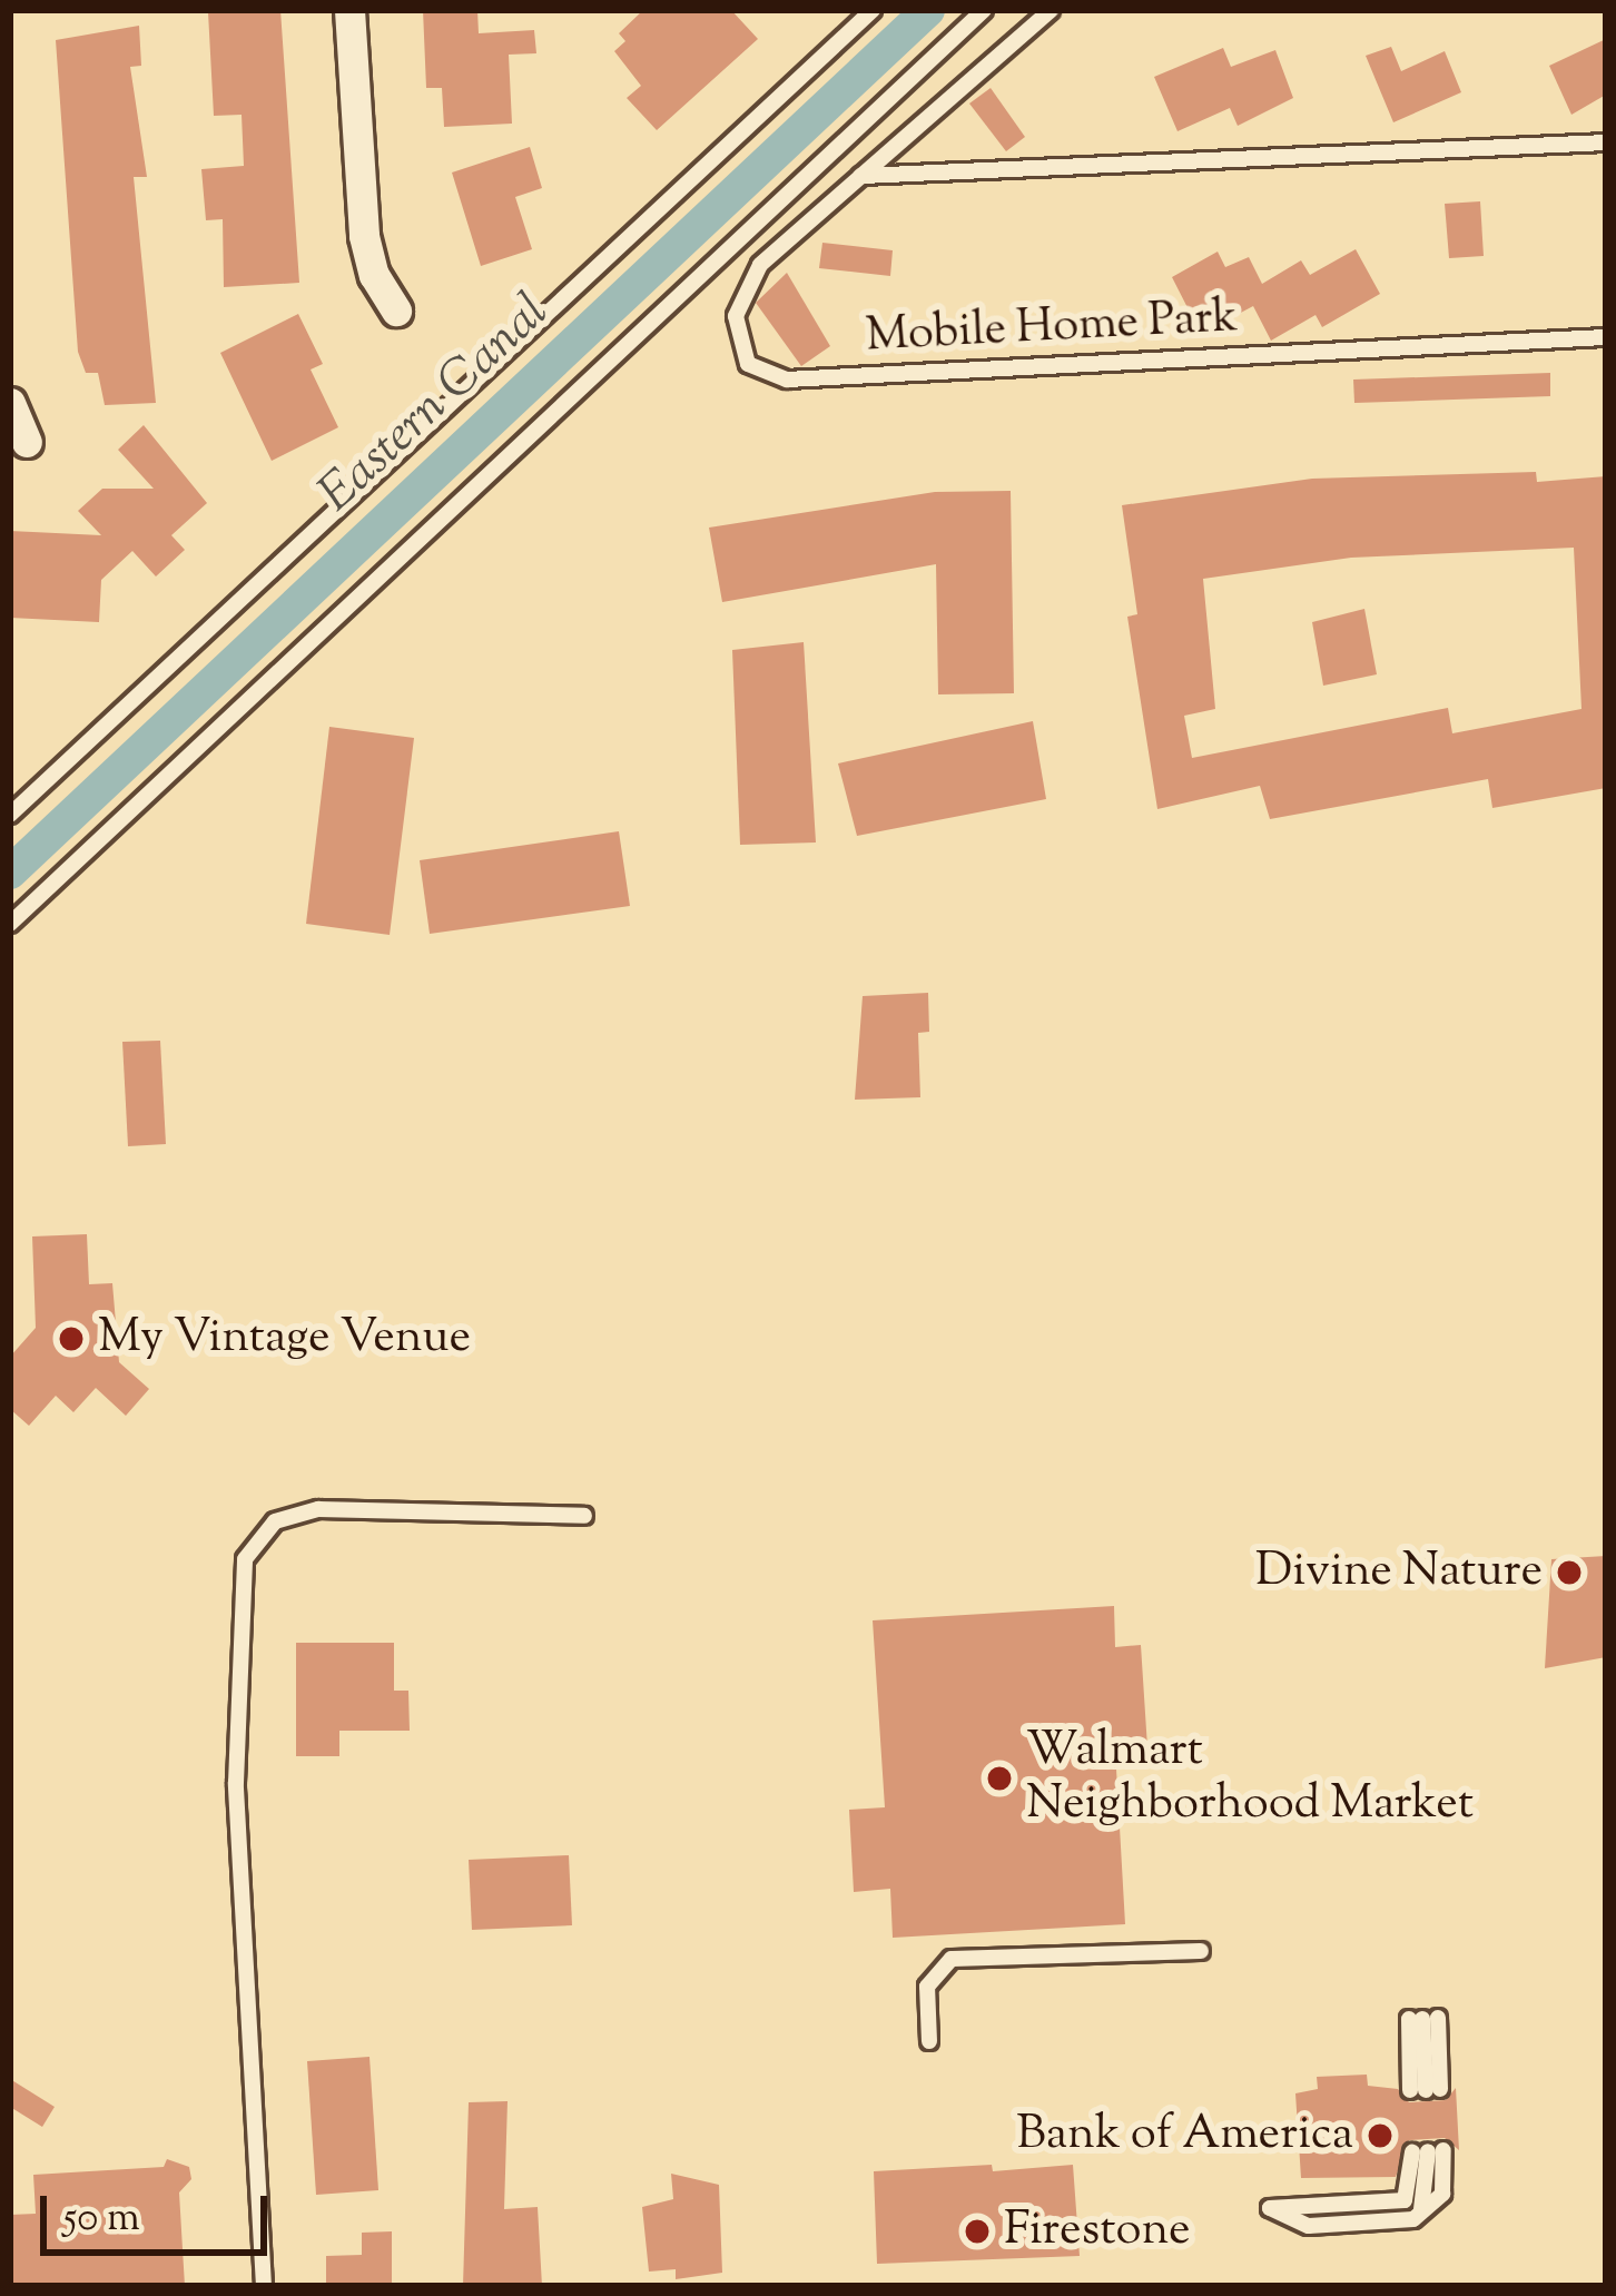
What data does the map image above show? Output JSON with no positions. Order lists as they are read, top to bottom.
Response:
{
  "streets": {
    "lane": ["Mobile Home Park"]
  },
  "water": ["Eastern Canal"],
  "places": [
    "My Vintage Venue",
    "Divine Nature",
    "Walmart Neighborhood Market",
    "Bank of America",
    "Firestone"
  ],
  "scale_bar": "50 m"
}
